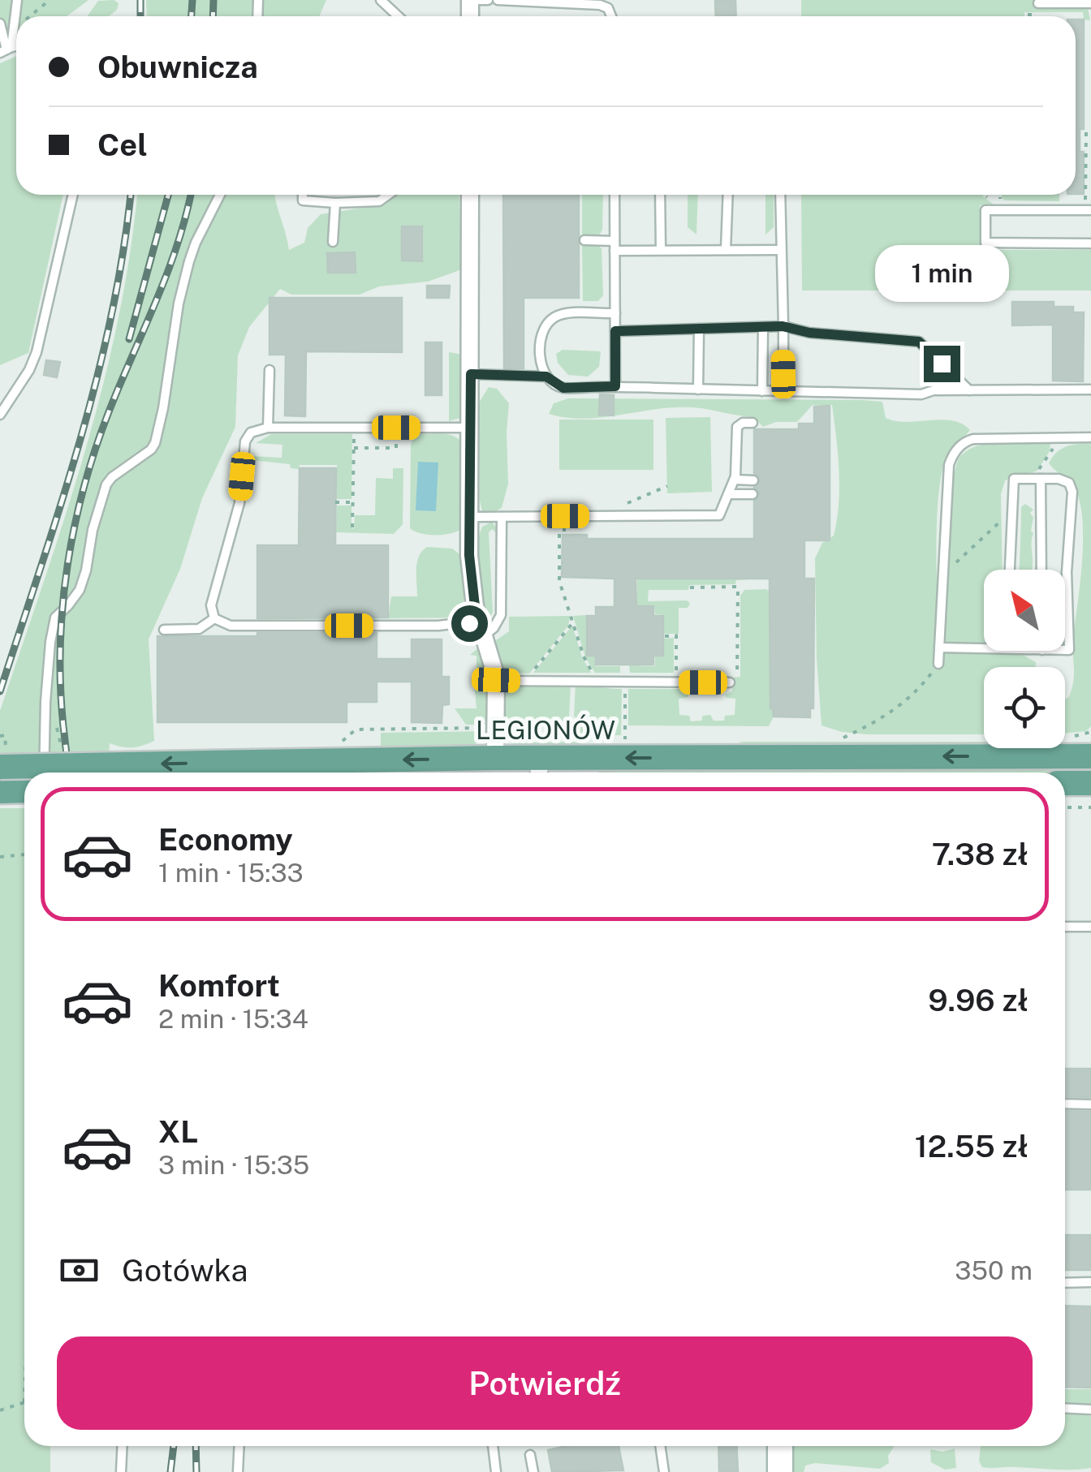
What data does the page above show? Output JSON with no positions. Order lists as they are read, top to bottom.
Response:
{
  "streets": {
    "main road": ["LEGIONÓW"]
  },
  "one_way": ["LEGIONÓW"],
  "north": "top left",
  "page": {
    "banner": ["Obuwnicza", "Cel"],
    "bubble": "1 min",
    "list": [
      {
        "name": "Economy",
        "note": "1 min · 15:33",
        "value": "7.38 zł"
      },
      {
        "name": "Komfort",
        "note": "2 min · 15:34",
        "value": "9.96 zł"
      },
      {
        "name": "XL",
        "note": "3 min · 15:35",
        "value": "12.55 zł"
      }
    ],
    "pay": ["Gotówka", "350 m"],
    "buttons": "Potwierdź"
  }
}
